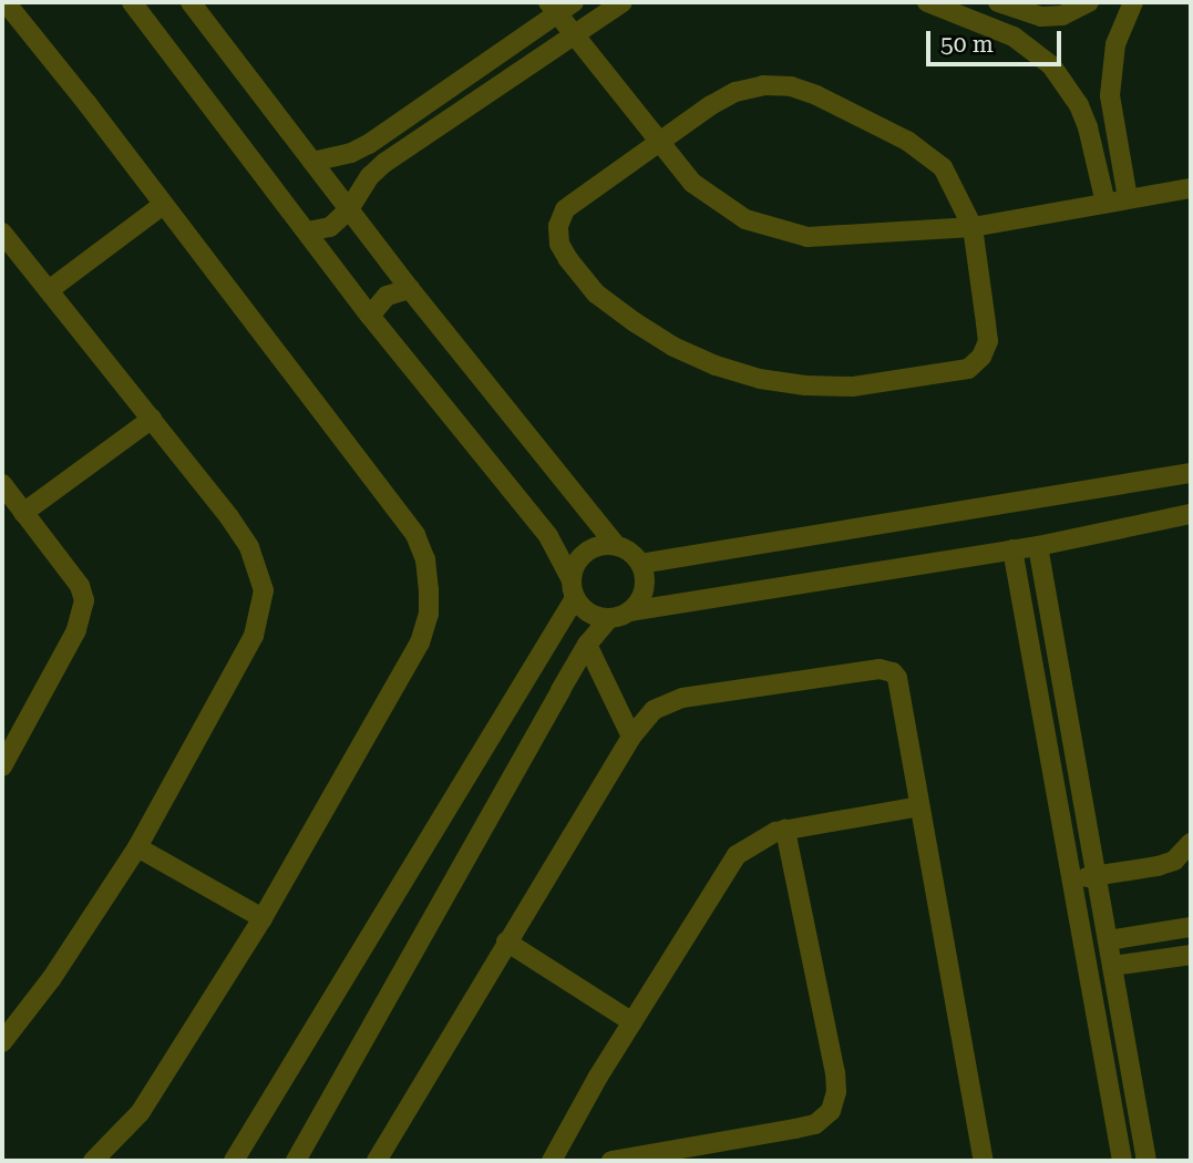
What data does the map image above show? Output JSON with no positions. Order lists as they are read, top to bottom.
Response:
{
  "scale_bar": "50 m"
}
